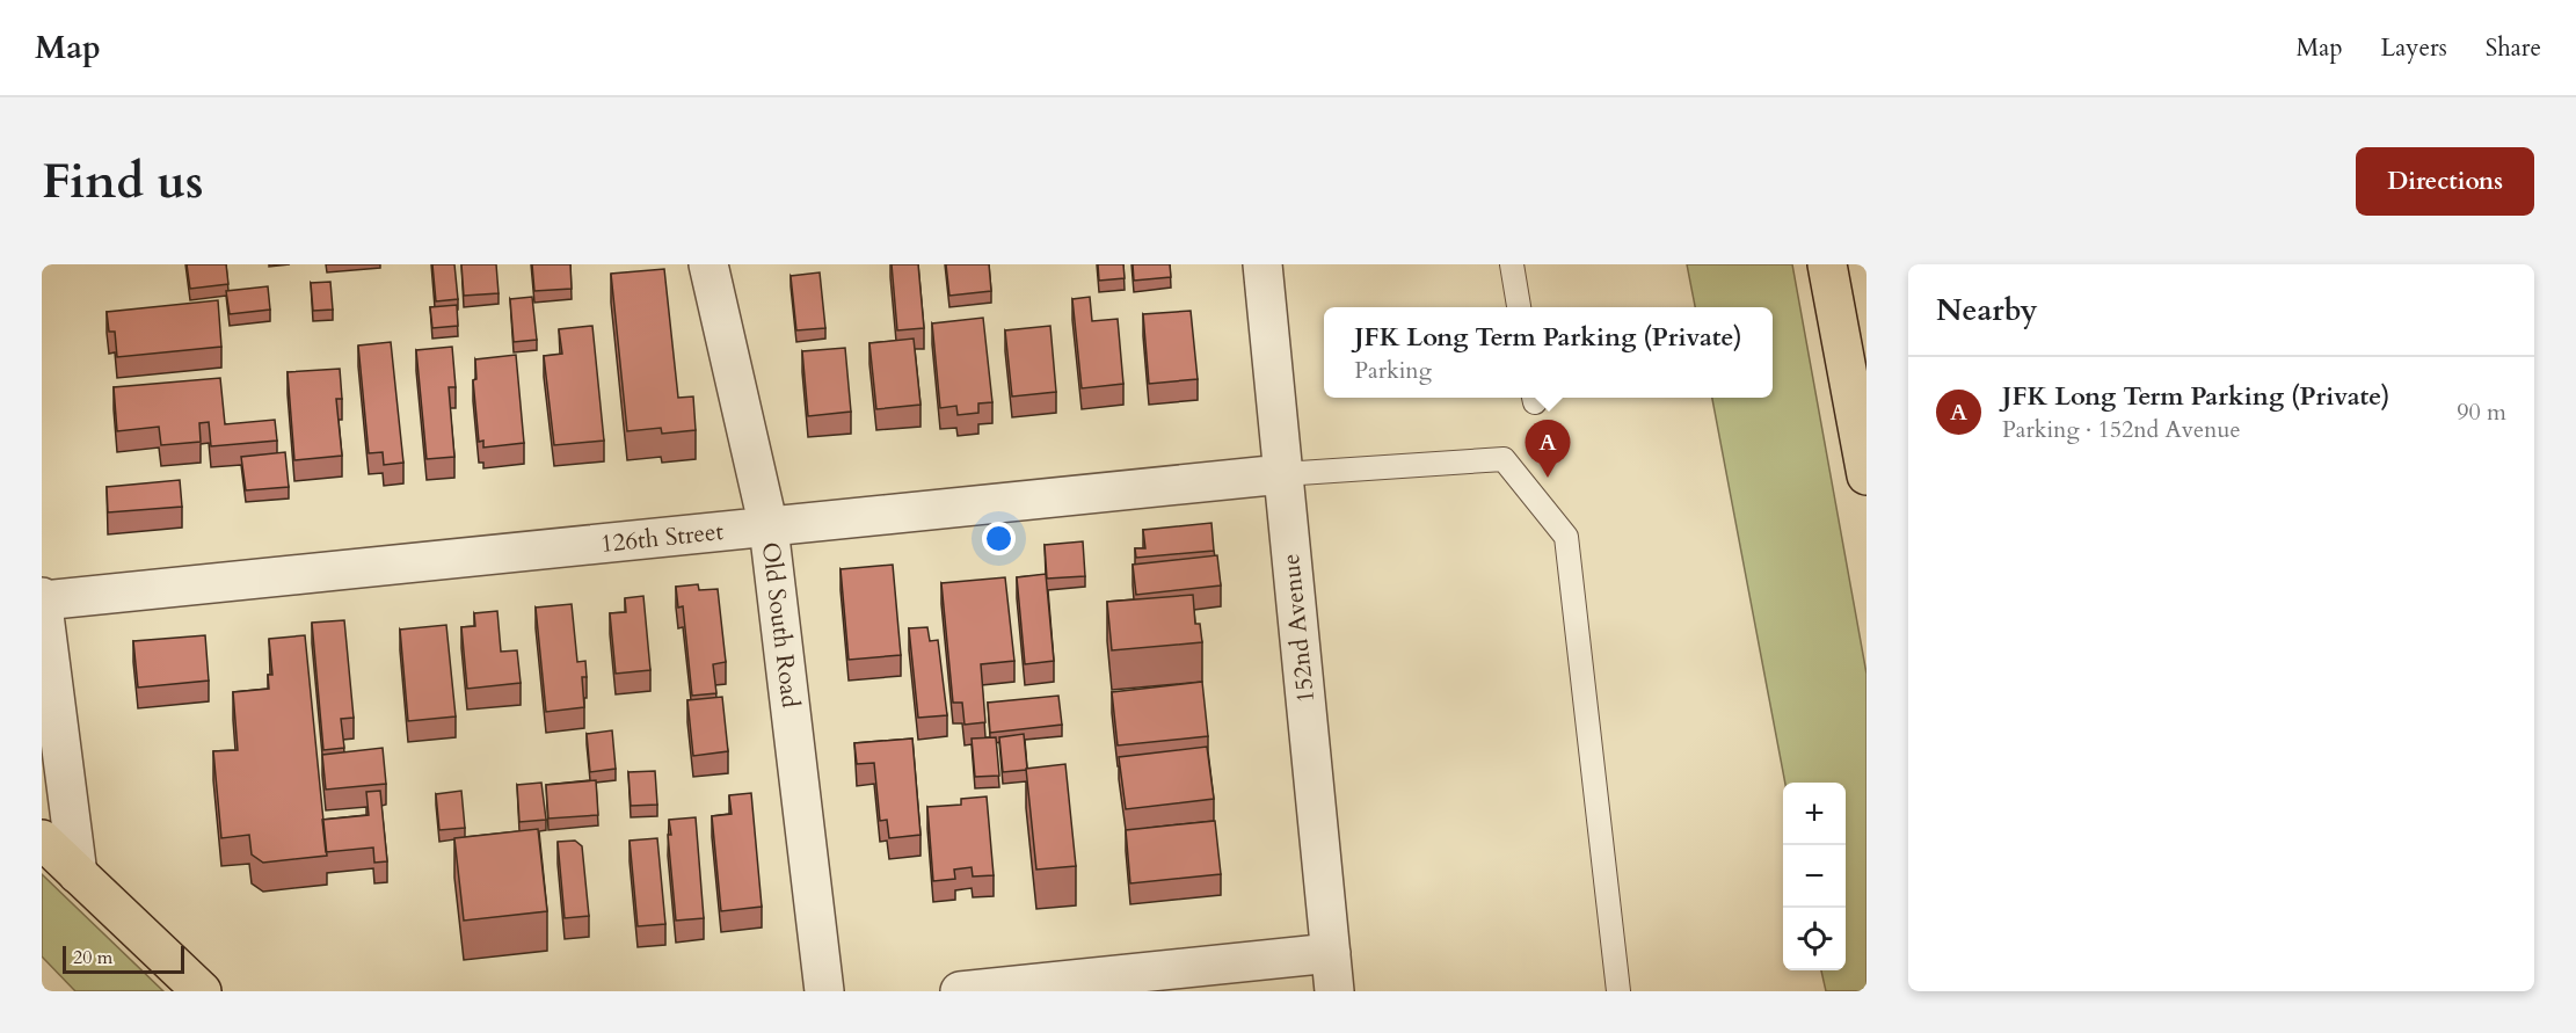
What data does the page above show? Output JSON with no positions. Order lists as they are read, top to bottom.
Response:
{
  "streets": {
    "street": ["126th Street", "Old South Road", "152nd Avenue"]
  },
  "crossings": [
    ["126th Street", "Old South Road"],
    ["126th Street", "152nd Avenue"]
  ],
  "scale_bar": "20 m",
  "page": {
    "header": "Map",
    "nav": ["Map", "Layers", "Share"],
    "buttons": "Directions",
    "title": "Find us",
    "heading": "Nearby",
    "popup": ["JFK Long Term Parking (Private)", "Parking"],
    "list": [
      {
        "mark": "A",
        "name": "JFK Long Term Parking (Private)",
        "note": "Parking · 152nd Avenue",
        "value": "90 m"
      }
    ],
    "pins": "A",
    "map_buttons": ["+", "−"],
    "scale": "20 m"
  }
}
